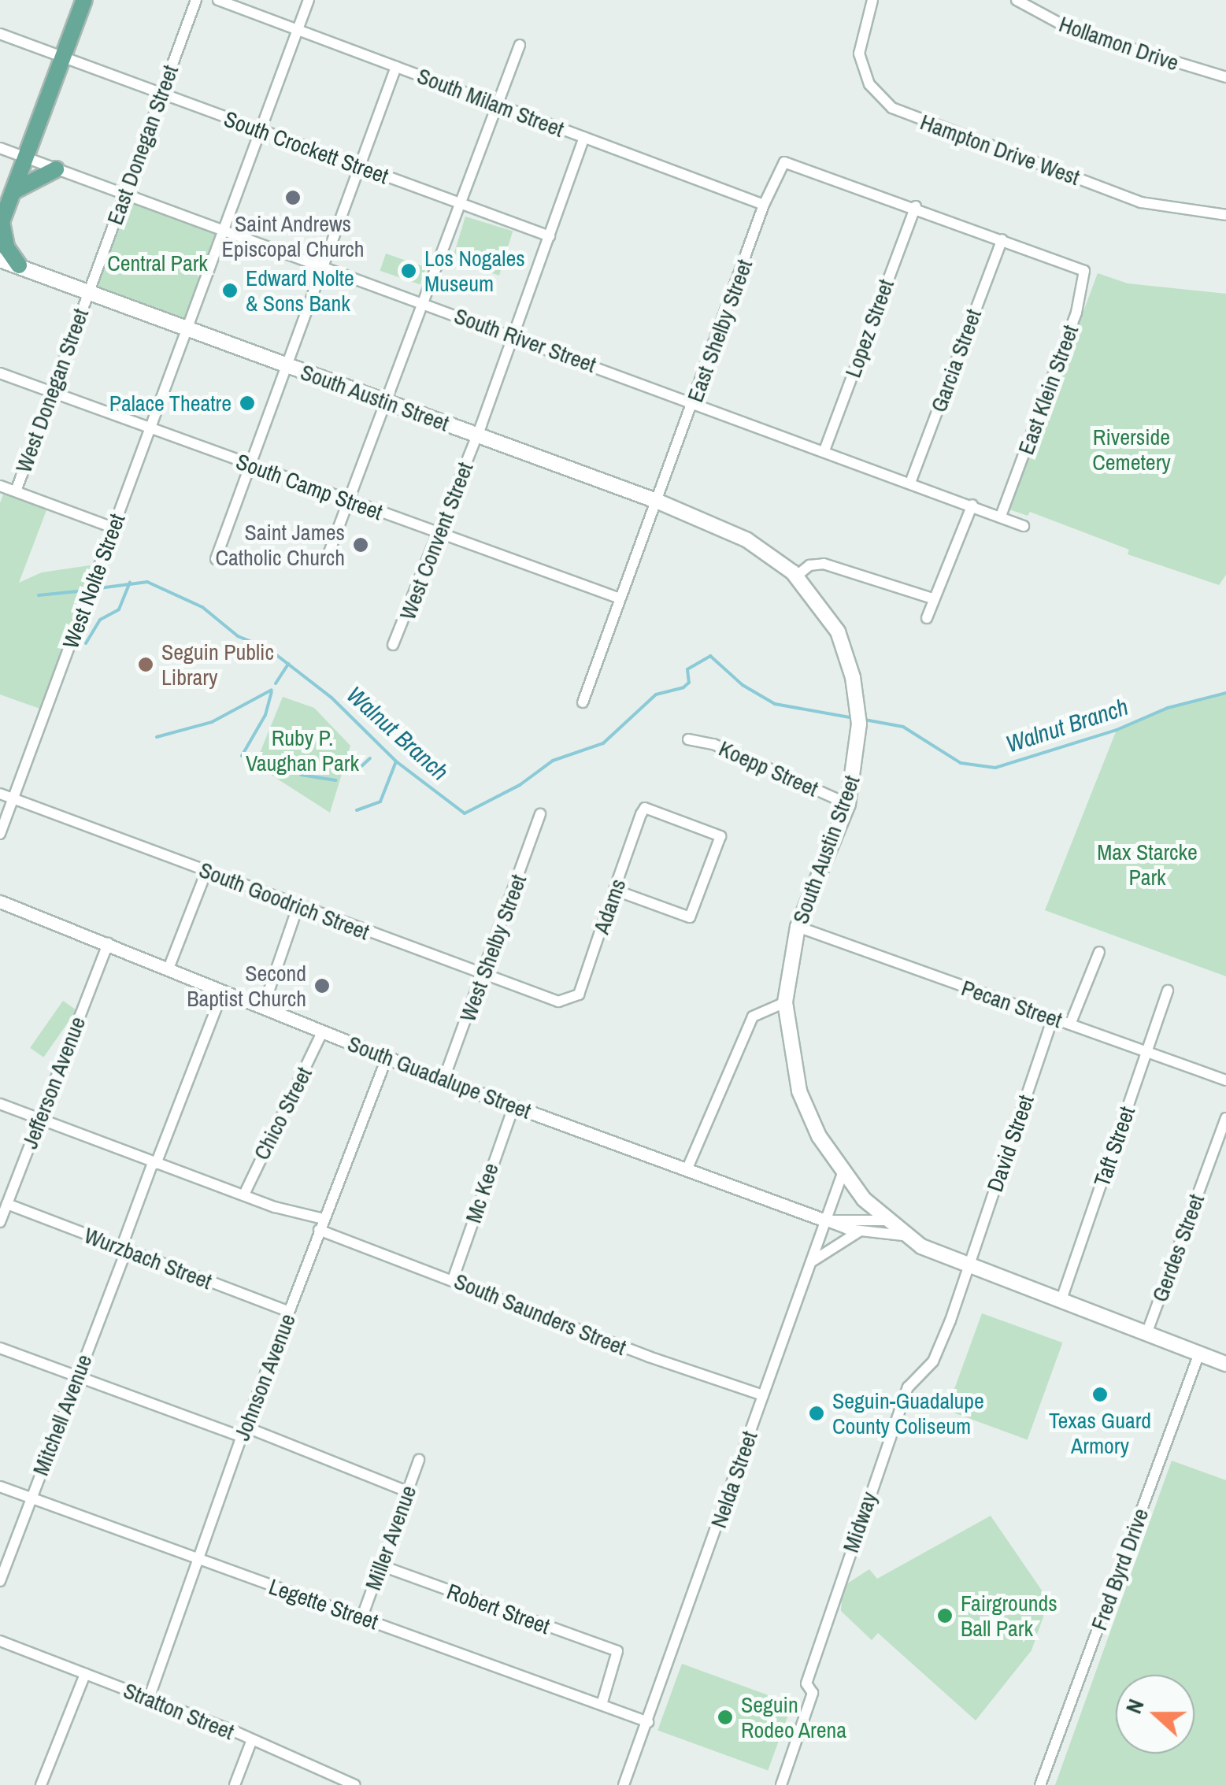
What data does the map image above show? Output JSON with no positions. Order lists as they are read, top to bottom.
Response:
{
  "streets": {
    "main road": ["South Austin Street"],
    "street": [
      "Hollamon Drive",
      "South Milam Street",
      "East Donegan Street",
      "South Crockett Street",
      "Hampton Drive West",
      "Lopez Street",
      "East Shelby Street",
      "South River Street",
      "Garcia Street",
      "East Klein Street",
      "West Donegan Street",
      "South Camp Street",
      "West Convent Street",
      "West Nolte Street",
      "Koepp Street",
      "South Goodrich Street",
      "Adams",
      "West Shelby Street",
      "Pecan Street",
      "South Guadalupe Street",
      "Jefferson Avenue",
      "Chico Street",
      "David Street",
      "Taft Street",
      "Mc Kee",
      "Gerdes Street",
      "Wurzbach Street",
      "South Saunders Street",
      "Johnson Avenue",
      "Mitchell Avenue",
      "Nelda Street",
      "Midway",
      "Miller Avenue",
      "Fred Byrd Drive",
      "Legette Street",
      "Robert Street",
      "Stratton Street"
    ]
  },
  "crossings": [
    ["South Milam Street", "East Shelby Street"],
    ["South Milam Street", "West Convent Street"],
    ["South Milam Street", "West Nolte Street"],
    ["East Donegan Street", "South Crockett Street"],
    ["East Donegan Street", "South River Street"],
    ["East Donegan Street", "West Donegan Street"],
    ["East Donegan Street", "South Austin Street"],
    ["South Crockett Street", "West Convent Street"],
    ["South Crockett Street", "West Nolte Street"],
    ["Lopez Street", "East Shelby Street"],
    ["Lopez Street", "South River Street"],
    ["East Shelby Street", "South River Street"],
    ["East Shelby Street", "South Austin Street"],
    ["South River Street", "Garcia Street"],
    ["South River Street", "East Klein Street"],
    ["South River Street", "West Donegan Street"],
    ["South River Street", "South Austin Street"],
    ["South River Street", "West Convent Street"],
    ["South River Street", "West Nolte Street"],
    ["Garcia Street", "East Klein Street"],
    ["West Donegan Street", "South Austin Street"],
    ["West Donegan Street", "South Camp Street"],
    ["South Austin Street", "West Convent Street"],
    ["South Austin Street", "West Nolte Street"],
    ["South Austin Street", "Koepp Street"],
    ["South Austin Street", "Pecan Street"],
    ["South Austin Street", "South Guadalupe Street"],
    ["South Austin Street", "David Street"],
    ["South Austin Street", "Taft Street"],
    ["South Austin Street", "Gerdes Street"],
    ["South Austin Street", "Nelda Street"],
    ["South Austin Street", "Midway"],
    ["South Austin Street", "Fred Byrd Drive"],
    ["South Camp Street", "West Convent Street"],
    ["South Camp Street", "West Nolte Street"],
    ["West Nolte Street", "South Goodrich Street"],
    ["South Goodrich Street", "Adams"],
    ["South Goodrich Street", "West Shelby Street"],
    ["West Shelby Street", "South Guadalupe Street"],
    ["Pecan Street", "David Street"],
    ["Pecan Street", "Taft Street"],
    ["South Guadalupe Street", "Jefferson Avenue"],
    ["South Guadalupe Street", "Chico Street"],
    ["South Guadalupe Street", "Mc Kee"],
    ["South Guadalupe Street", "Johnson Avenue"],
    ["South Guadalupe Street", "Mitchell Avenue"],
    ["South Guadalupe Street", "Nelda Street"],
    ["Jefferson Avenue", "Wurzbach Street"],
    ["Jefferson Avenue", "South Saunders Street"],
    ["Chico Street", "South Saunders Street"],
    ["David Street", "Midway"],
    ["Mc Kee", "South Saunders Street"],
    ["Wurzbach Street", "Johnson Avenue"],
    ["Wurzbach Street", "Mitchell Avenue"],
    ["South Saunders Street", "Johnson Avenue"],
    ["South Saunders Street", "Mitchell Avenue"],
    ["South Saunders Street", "Nelda Street"],
    ["Johnson Avenue", "Legette Street"],
    ["Johnson Avenue", "Stratton Street"],
    ["Mitchell Avenue", "Legette Street"],
    ["Nelda Street", "Legette Street"],
    ["Miller Avenue", "Legette Street"],
    ["Miller Avenue", "Robert Street"],
    ["Legette Street", "Robert Street"]
  ],
  "water": ["Walnut Branch"],
  "parks": [
    "Central Park",
    "Riverside Cemetery",
    "Ruby P. Vaughan Park",
    "Max Starcke Park"
  ],
  "places": [
    "Saint Andrews Episcopal Church",
    "Los Nogales Museum",
    "Edward Nolte & Sons Bank",
    "Palace Theatre",
    "Saint James Catholic Church",
    "Seguin Public Library",
    "Second Baptist Church",
    "Texas Guard Armory",
    "Seguin-Guadalupe County Coliseum",
    "Fairgrounds Ball Park",
    "Seguin Rodeo Arena"
  ],
  "north": "left"
}
